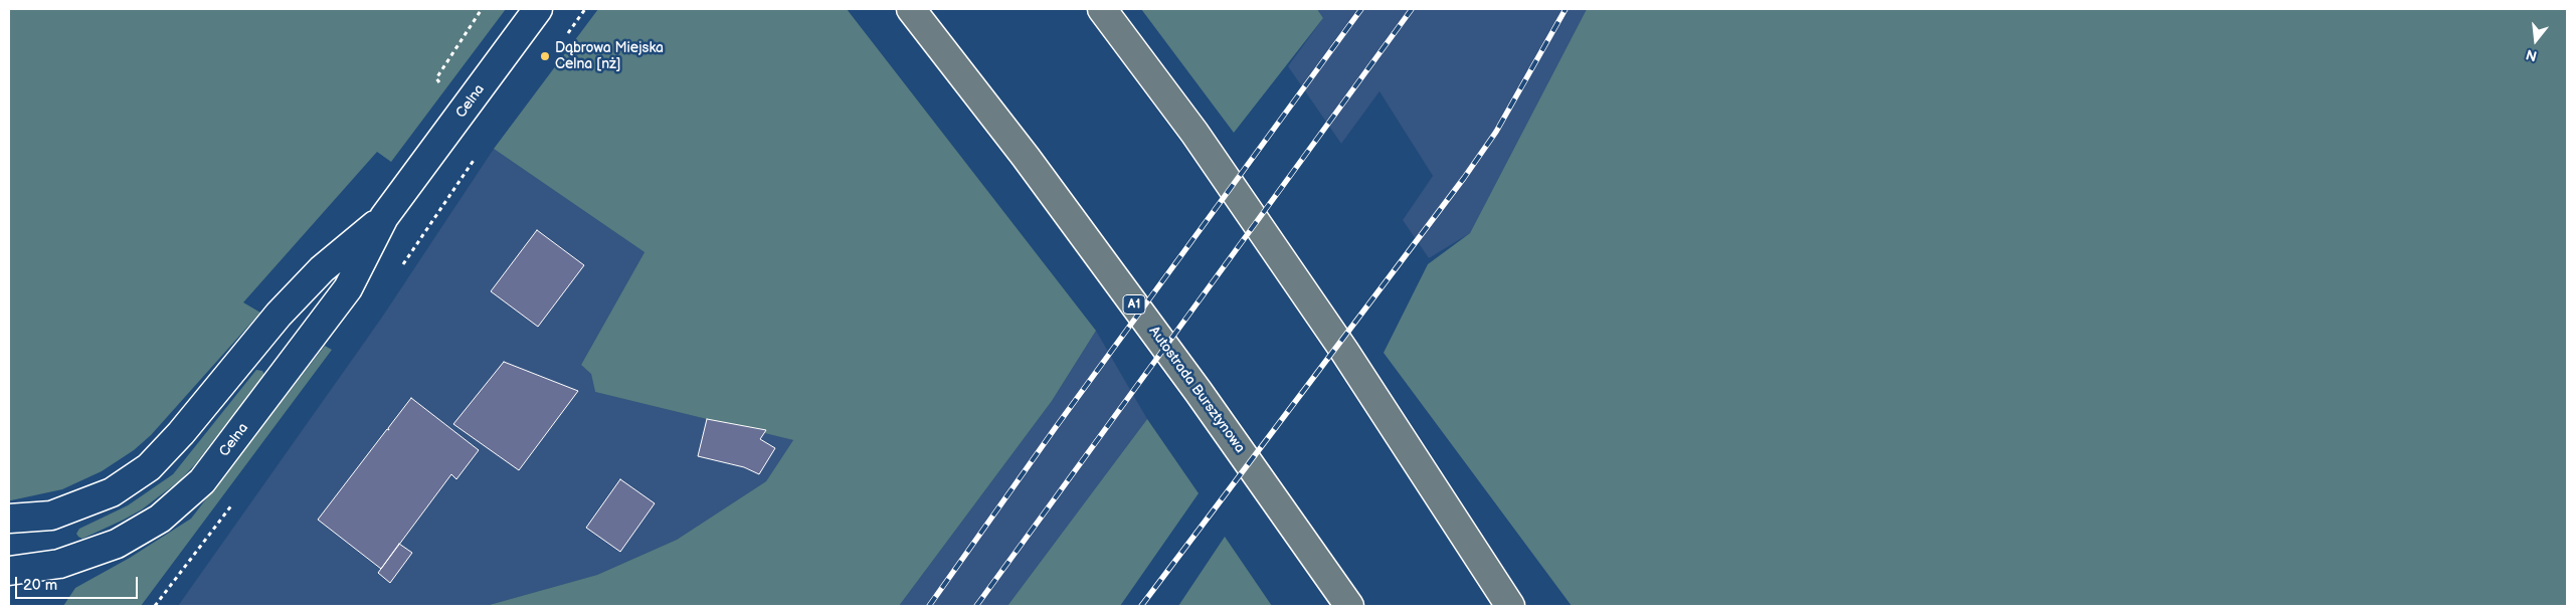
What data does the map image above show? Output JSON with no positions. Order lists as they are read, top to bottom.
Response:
{
  "streets": {
    "highway": ["A1", "Autostrada Bursztynowa"],
    "street": ["Celna"]
  },
  "places": ["Dąbrowa Miejska Celna [nż]"],
  "scale_bar": "20 m",
  "north": "bottom"
}
